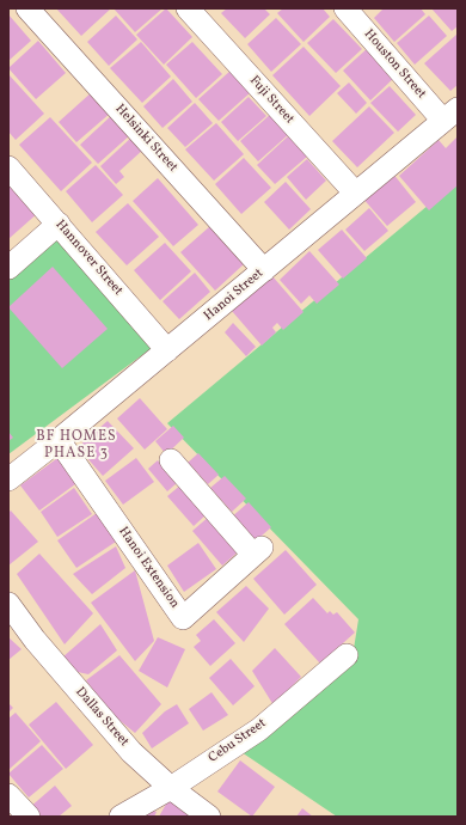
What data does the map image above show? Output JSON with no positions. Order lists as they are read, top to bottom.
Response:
{
  "streets": {
    "street": [
      "Houston Street",
      "Fuji Street",
      "Helsinki Street",
      "Hannover Street",
      "Hanoi Street",
      "Hanoi Extension",
      "Dallas Street",
      "Cebu Street"
    ]
  },
  "crossings": [
    ["Houston Street", "Hanoi Street"],
    ["Fuji Street", "Hanoi Street"],
    ["Helsinki Street", "Hanoi Street"],
    ["Hannover Street", "Hanoi Street"],
    ["Hanoi Street", "Hanoi Extension"],
    ["Dallas Street", "Cebu Street"]
  ],
  "districts": ["BF HOMES PHASE 3"]
}
